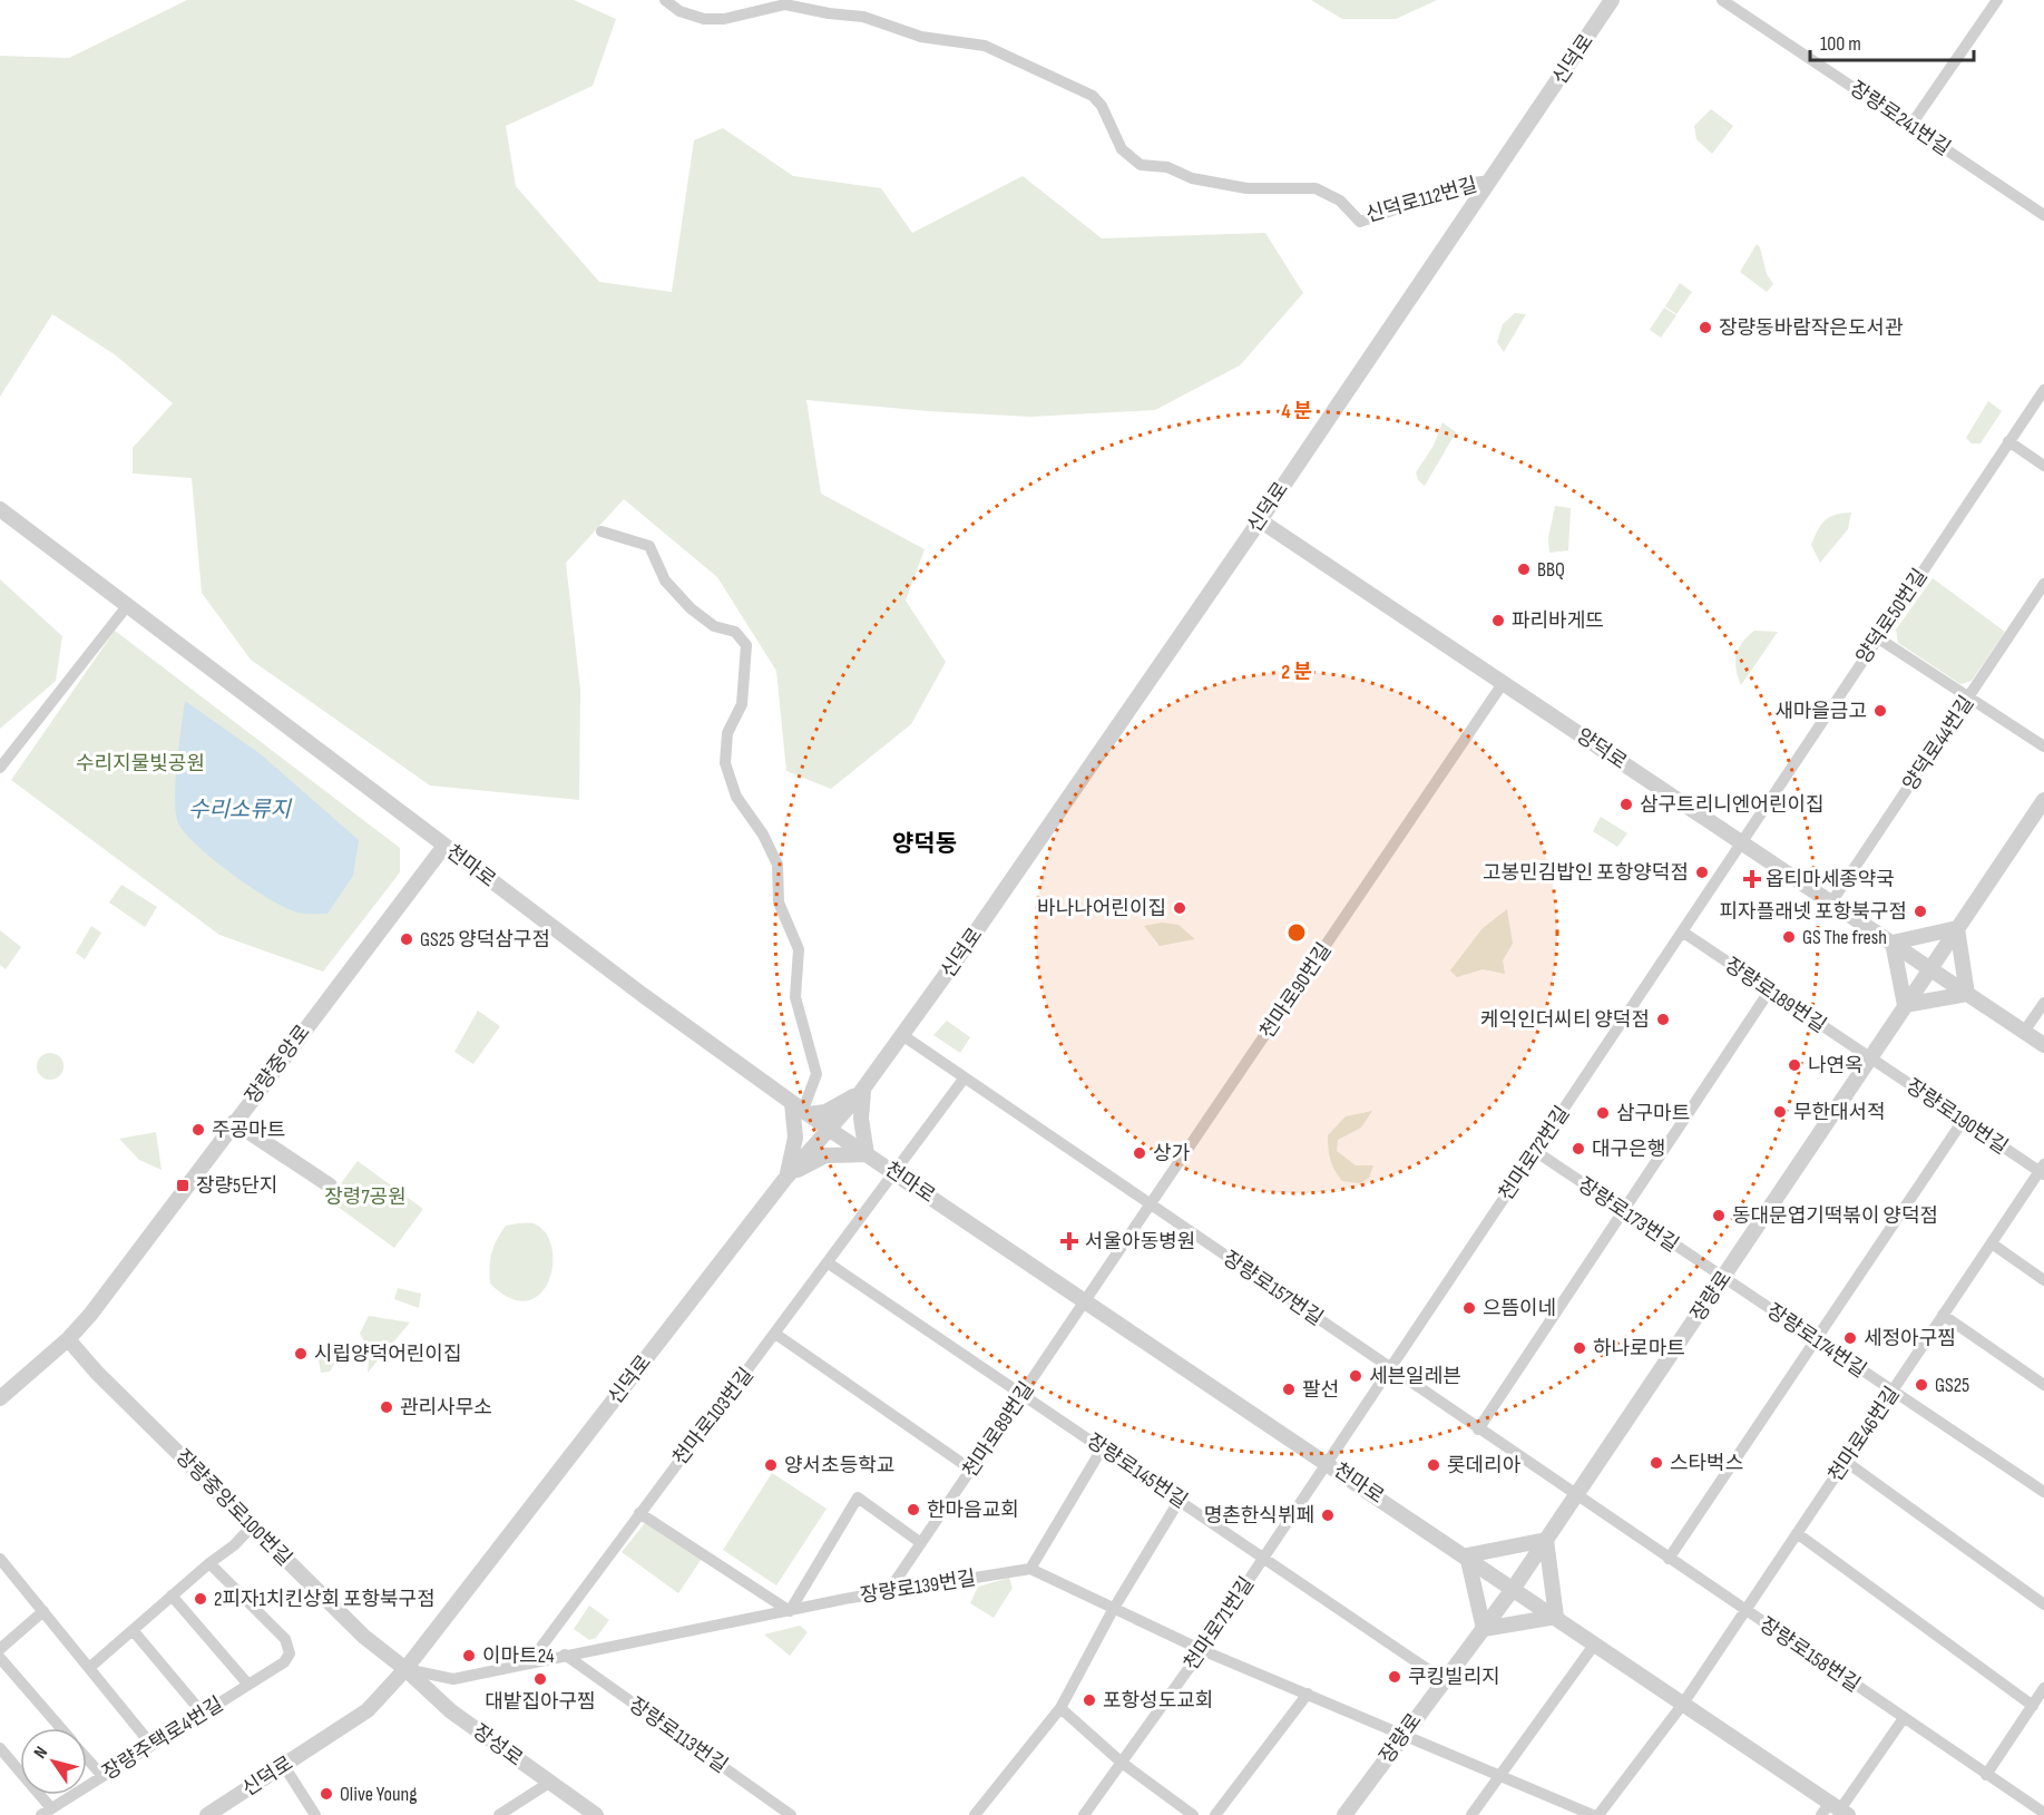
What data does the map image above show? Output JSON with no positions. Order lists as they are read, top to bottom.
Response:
{
  "streets": {
    "street": [
      "신덕로",
      "장량로241번길",
      "신덕로112번길",
      "양덕로50번길",
      "양덕로44번길",
      "양덕로",
      "천마로",
      "천마로90번길",
      "장량로189번길",
      "장량중앙로",
      "장량로190번길",
      "천마로72번길",
      "장량로173번길",
      "장량로157번길",
      "장량로",
      "장량로174번길",
      "천마로103번길",
      "천마로89번길",
      "천마로46번길",
      "장량로145번길",
      "장량중앙로100번길",
      "장량로139번길",
      "천마로71번길",
      "장량로158번길",
      "장량로113번길",
      "장량주택로4번길",
      "장성로"
    ]
  },
  "crossings": [
    ["신덕로", "신덕로112번길"],
    ["신덕로", "양덕로"],
    ["신덕로", "천마로"],
    ["신덕로", "장량로157번길"],
    ["신덕로", "장량중앙로100번길"],
    ["신덕로", "장량로139번길"],
    ["신덕로", "장성로"],
    ["양덕로50번길", "양덕로"],
    ["양덕로50번길", "천마로72번길"],
    ["양덕로44번길", "양덕로"],
    ["양덕로", "천마로90번길"],
    ["양덕로", "천마로72번길"],
    ["양덕로", "장량로"],
    ["천마로", "천마로90번길"],
    ["천마로", "장량중앙로"],
    ["천마로", "천마로72번길"],
    ["천마로", "장량로"],
    ["천마로", "천마로103번길"],
    ["천마로", "천마로89번길"],
    ["천마로", "천마로46번길"],
    ["천마로", "천마로71번길"],
    ["천마로90번길", "장량로157번길"],
    ["천마로90번길", "천마로89번길"],
    ["장량로189번길", "장량로190번길"],
    ["장량로189번길", "천마로72번길"],
    ["장량로189번길", "장량로"],
    ["장량중앙로", "장량중앙로100번길"],
    ["장량로190번길", "장량로"],
    ["장량로190번길", "천마로46번길"],
    ["천마로72번길", "장량로173번길"],
    ["천마로72번길", "장량로157번길"],
    ["천마로72번길", "천마로71번길"],
    ["장량로173번길", "장량로"],
    ["장량로173번길", "장량로174번길"],
    ["장량로157번길", "장량로"],
    ["장량로157번길", "천마로103번길"],
    ["장량로157번길", "장량로158번길"],
    ["장량로", "장량로174번길"],
    ["장량로", "장량로145번길"],
    ["장량로", "장량로158번길"],
    ["장량로174번길", "천마로46번길"],
    ["천마로103번길", "장량로145번길"],
    ["천마로103번길", "장량로139번길"],
    ["천마로89번길", "장량로145번길"],
    ["천마로89번길", "장량로139번길"],
    ["천마로46번길", "장량로158번길"],
    ["장량로145번길", "천마로71번길"],
    ["장량중앙로100번길", "장량로139번길"],
    ["장량중앙로100번길", "장성로"],
    ["장량로139번길", "장량로113번길"],
    ["장량로139번길", "장성로"]
  ],
  "districts": ["양덕동"],
  "water": ["수리소류지"],
  "parks": ["수리지물빛공원", "장령7공원"],
  "places": {
    "other": [
      "장량동바람작은도서관",
      "BBQ",
      "파리바게뜨",
      "새마을금고",
      "삼구트리니엔어린이집",
      "고봉민김밥인 포항양덕점",
      "바나나어린이집",
      "피자플래넷 포항북구점",
      "GS The fresh",
      "GS25 양덕삼구점",
      "케익인더씨티 양덕점",
      "나연옥",
      "무한대서적",
      "삼구마트",
      "주공마트",
      "대구은행",
      "상가",
      "동대문엽기떡볶이 양덕점",
      "으뜸이네",
      "세정아구찜",
      "하나로마트",
      "시립양덕어린이집",
      "세븐일레븐",
      "GS25",
      "팔선",
      "관리사무소",
      "스타벅스",
      "양서초등학교",
      "롯데리아",
      "한마음교회",
      "명촌한식뷔페",
      "2피자1치킨상회 포항북구점",
      "이마트24",
      "쿠킹빌리지",
      "대밭집아구찜",
      "포항성도교회",
      "Olive Young"
    ],
    "health": ["옵티마세종약국", "서울아동병원"],
    "transit": ["장량5단지"]
  },
  "scale_bar": "100 m",
  "north": "top left",
  "rings": ["4 분", "2 분"]
}
